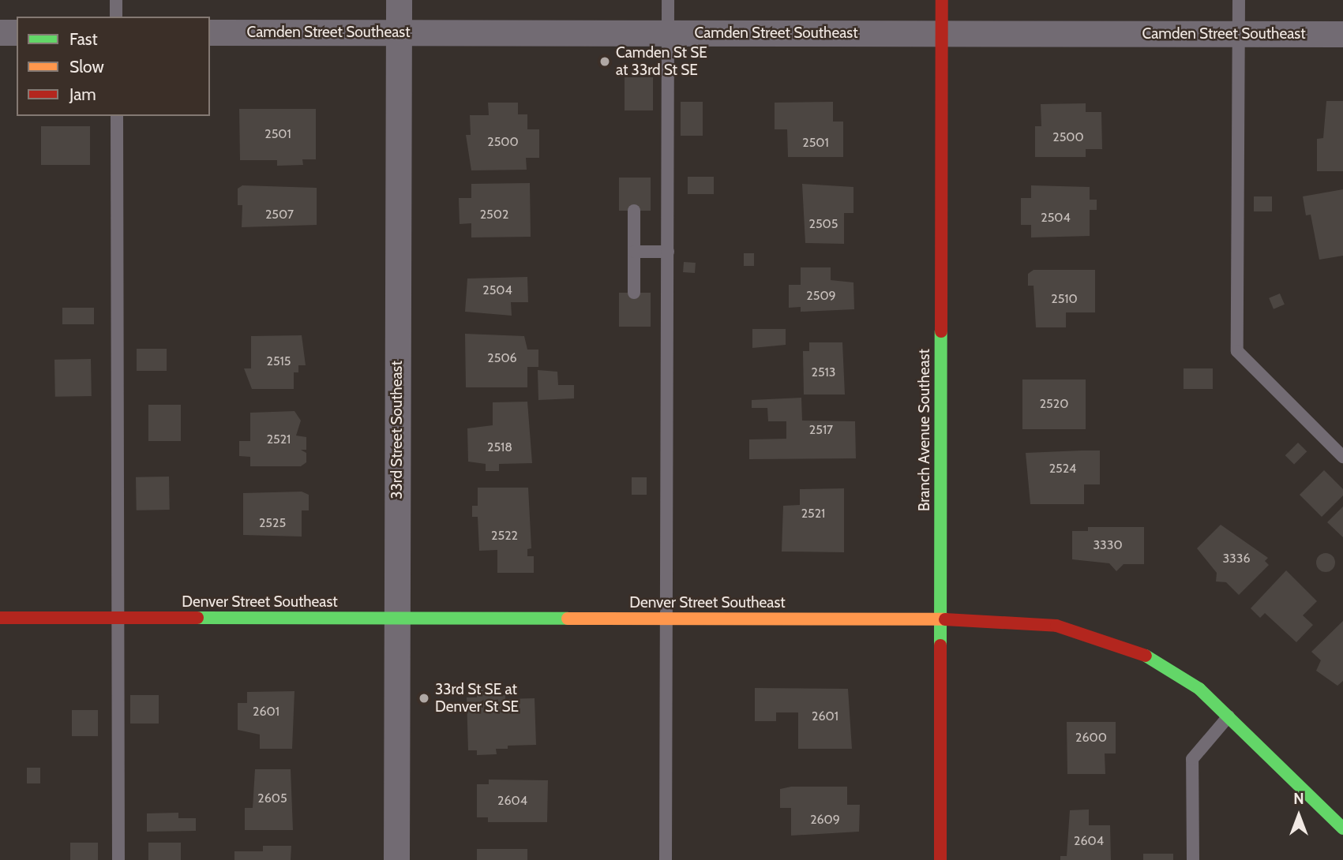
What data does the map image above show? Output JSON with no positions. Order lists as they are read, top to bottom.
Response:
{
  "streets": {
    "main road": ["Branch Avenue Southeast", "Denver Street Southeast"],
    "street": ["Camden Street Southeast", "33rd Street Southeast"]
  },
  "crossings": [
    ["Camden Street Southeast", "33rd Street Southeast"],
    ["Camden Street Southeast", "Branch Avenue Southeast"],
    ["33rd Street Southeast", "Denver Street Southeast"],
    ["Branch Avenue Southeast", "Denver Street Southeast"]
  ],
  "places": ["Camden St SE at 33rd St SE", "33rd St SE at Denver St SE"],
  "house_numbers": [
    "2501",
    "2500",
    "2500",
    "2501",
    "2507",
    "2502",
    "2504",
    "2505",
    "2504",
    "2509",
    "2510",
    "2506",
    "2515",
    "2513",
    "2520",
    "2517",
    "2521",
    "2518",
    "2524",
    "2521",
    "2525",
    "2522",
    "3330",
    "3336",
    "2601",
    "2601",
    "2600",
    "2605",
    "2604",
    "2609",
    "2604"
  ],
  "legend": ["Fast", "Slow", "Jam"],
  "north": "top"
}
